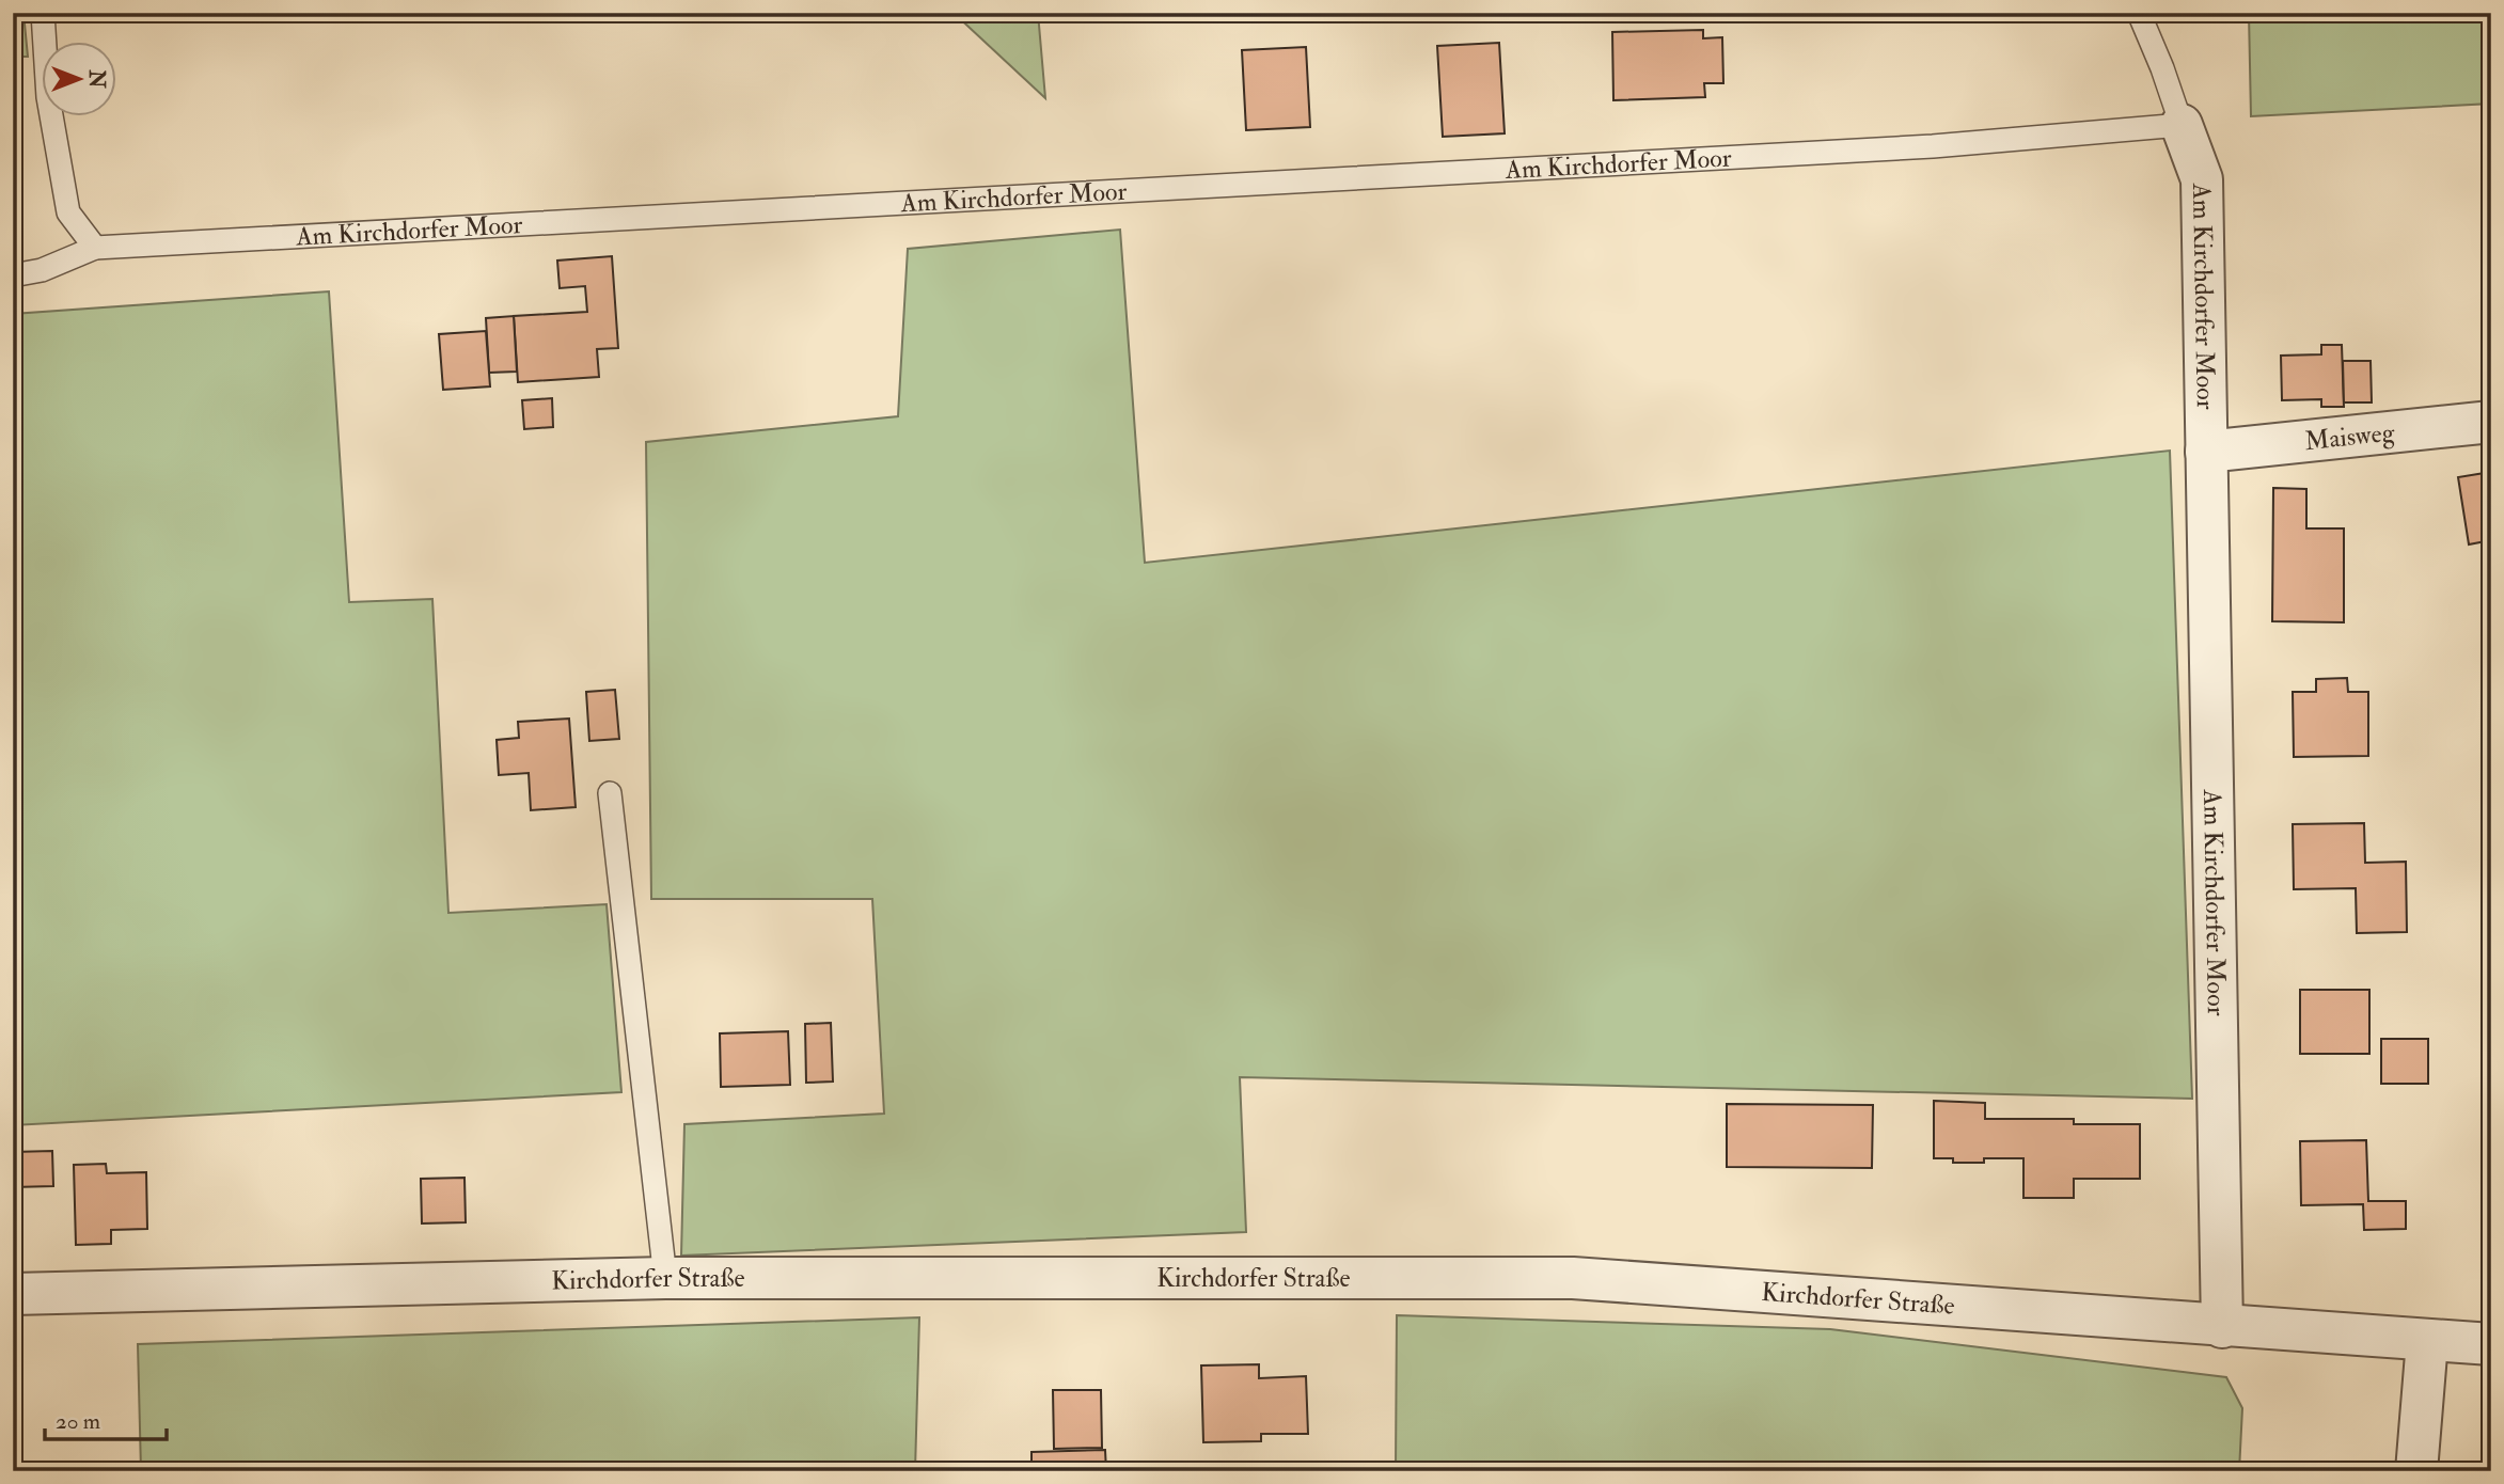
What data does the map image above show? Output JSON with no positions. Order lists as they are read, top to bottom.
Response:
{
  "streets": {
    "street": ["Am Kirchdorfer Moor", "Maisweg", "Kirchdorfer Straße"]
  },
  "crossings": [
    ["Am Kirchdorfer Moor", "Maisweg"],
    ["Am Kirchdorfer Moor", "Kirchdorfer Straße"]
  ],
  "scale_bar": "20 m",
  "north": "right"
}
